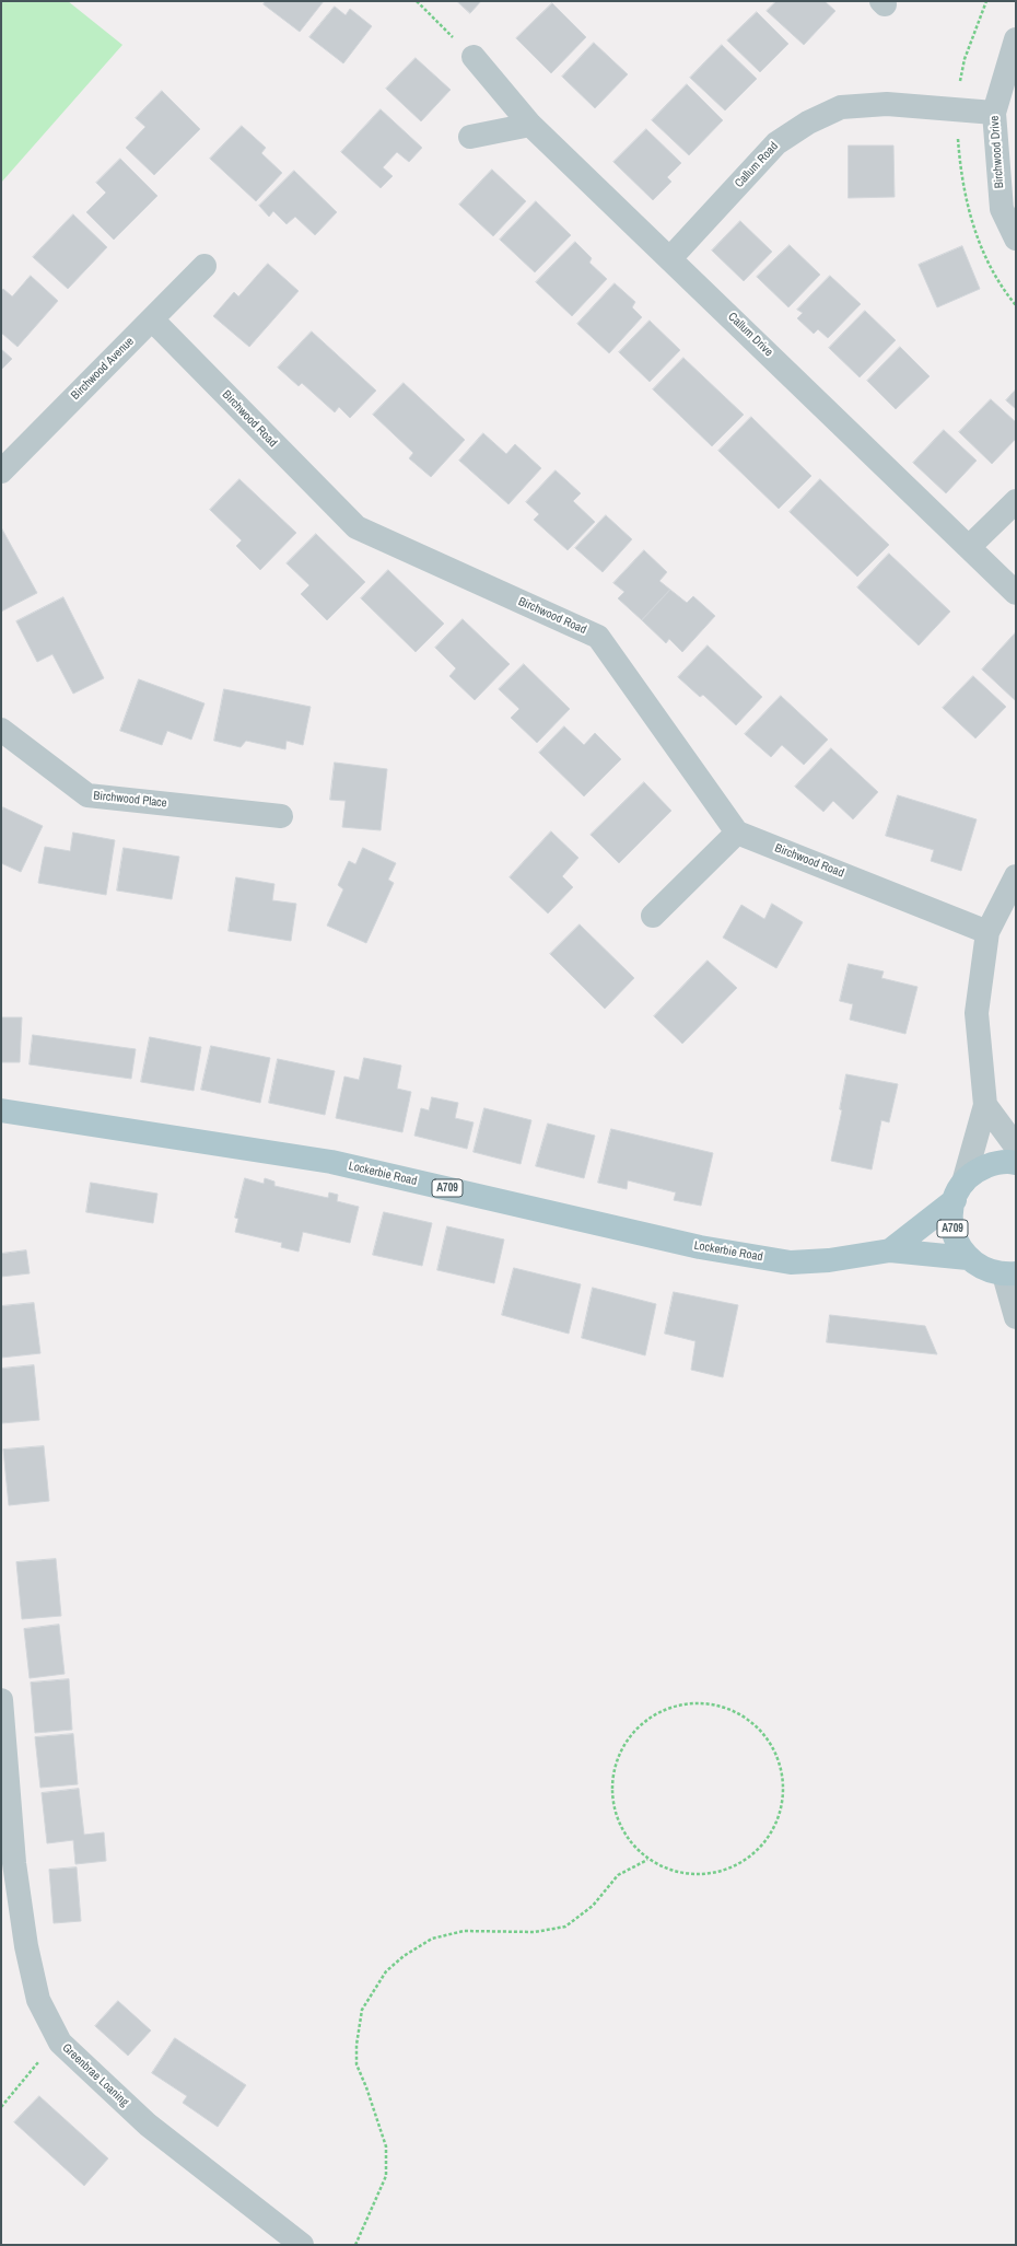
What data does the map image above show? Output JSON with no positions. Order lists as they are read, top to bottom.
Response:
{
  "streets": {
    "main road": ["Lockerbie Road", "A709"],
    "street": [
      "Birchwood Drive",
      "Callum Road",
      "Callum Drive",
      "Birchwood Avenue",
      "Birchwood Road",
      "Birchwood Place",
      "Greenbrae Loaning"
    ]
  },
  "crossings": [
    ["Birchwood Drive", "Callum Road"],
    ["Callum Road", "Callum Drive"],
    ["Birchwood Avenue", "Birchwood Road"],
    ["Lockerbie Road", "A709"]
  ]
}
